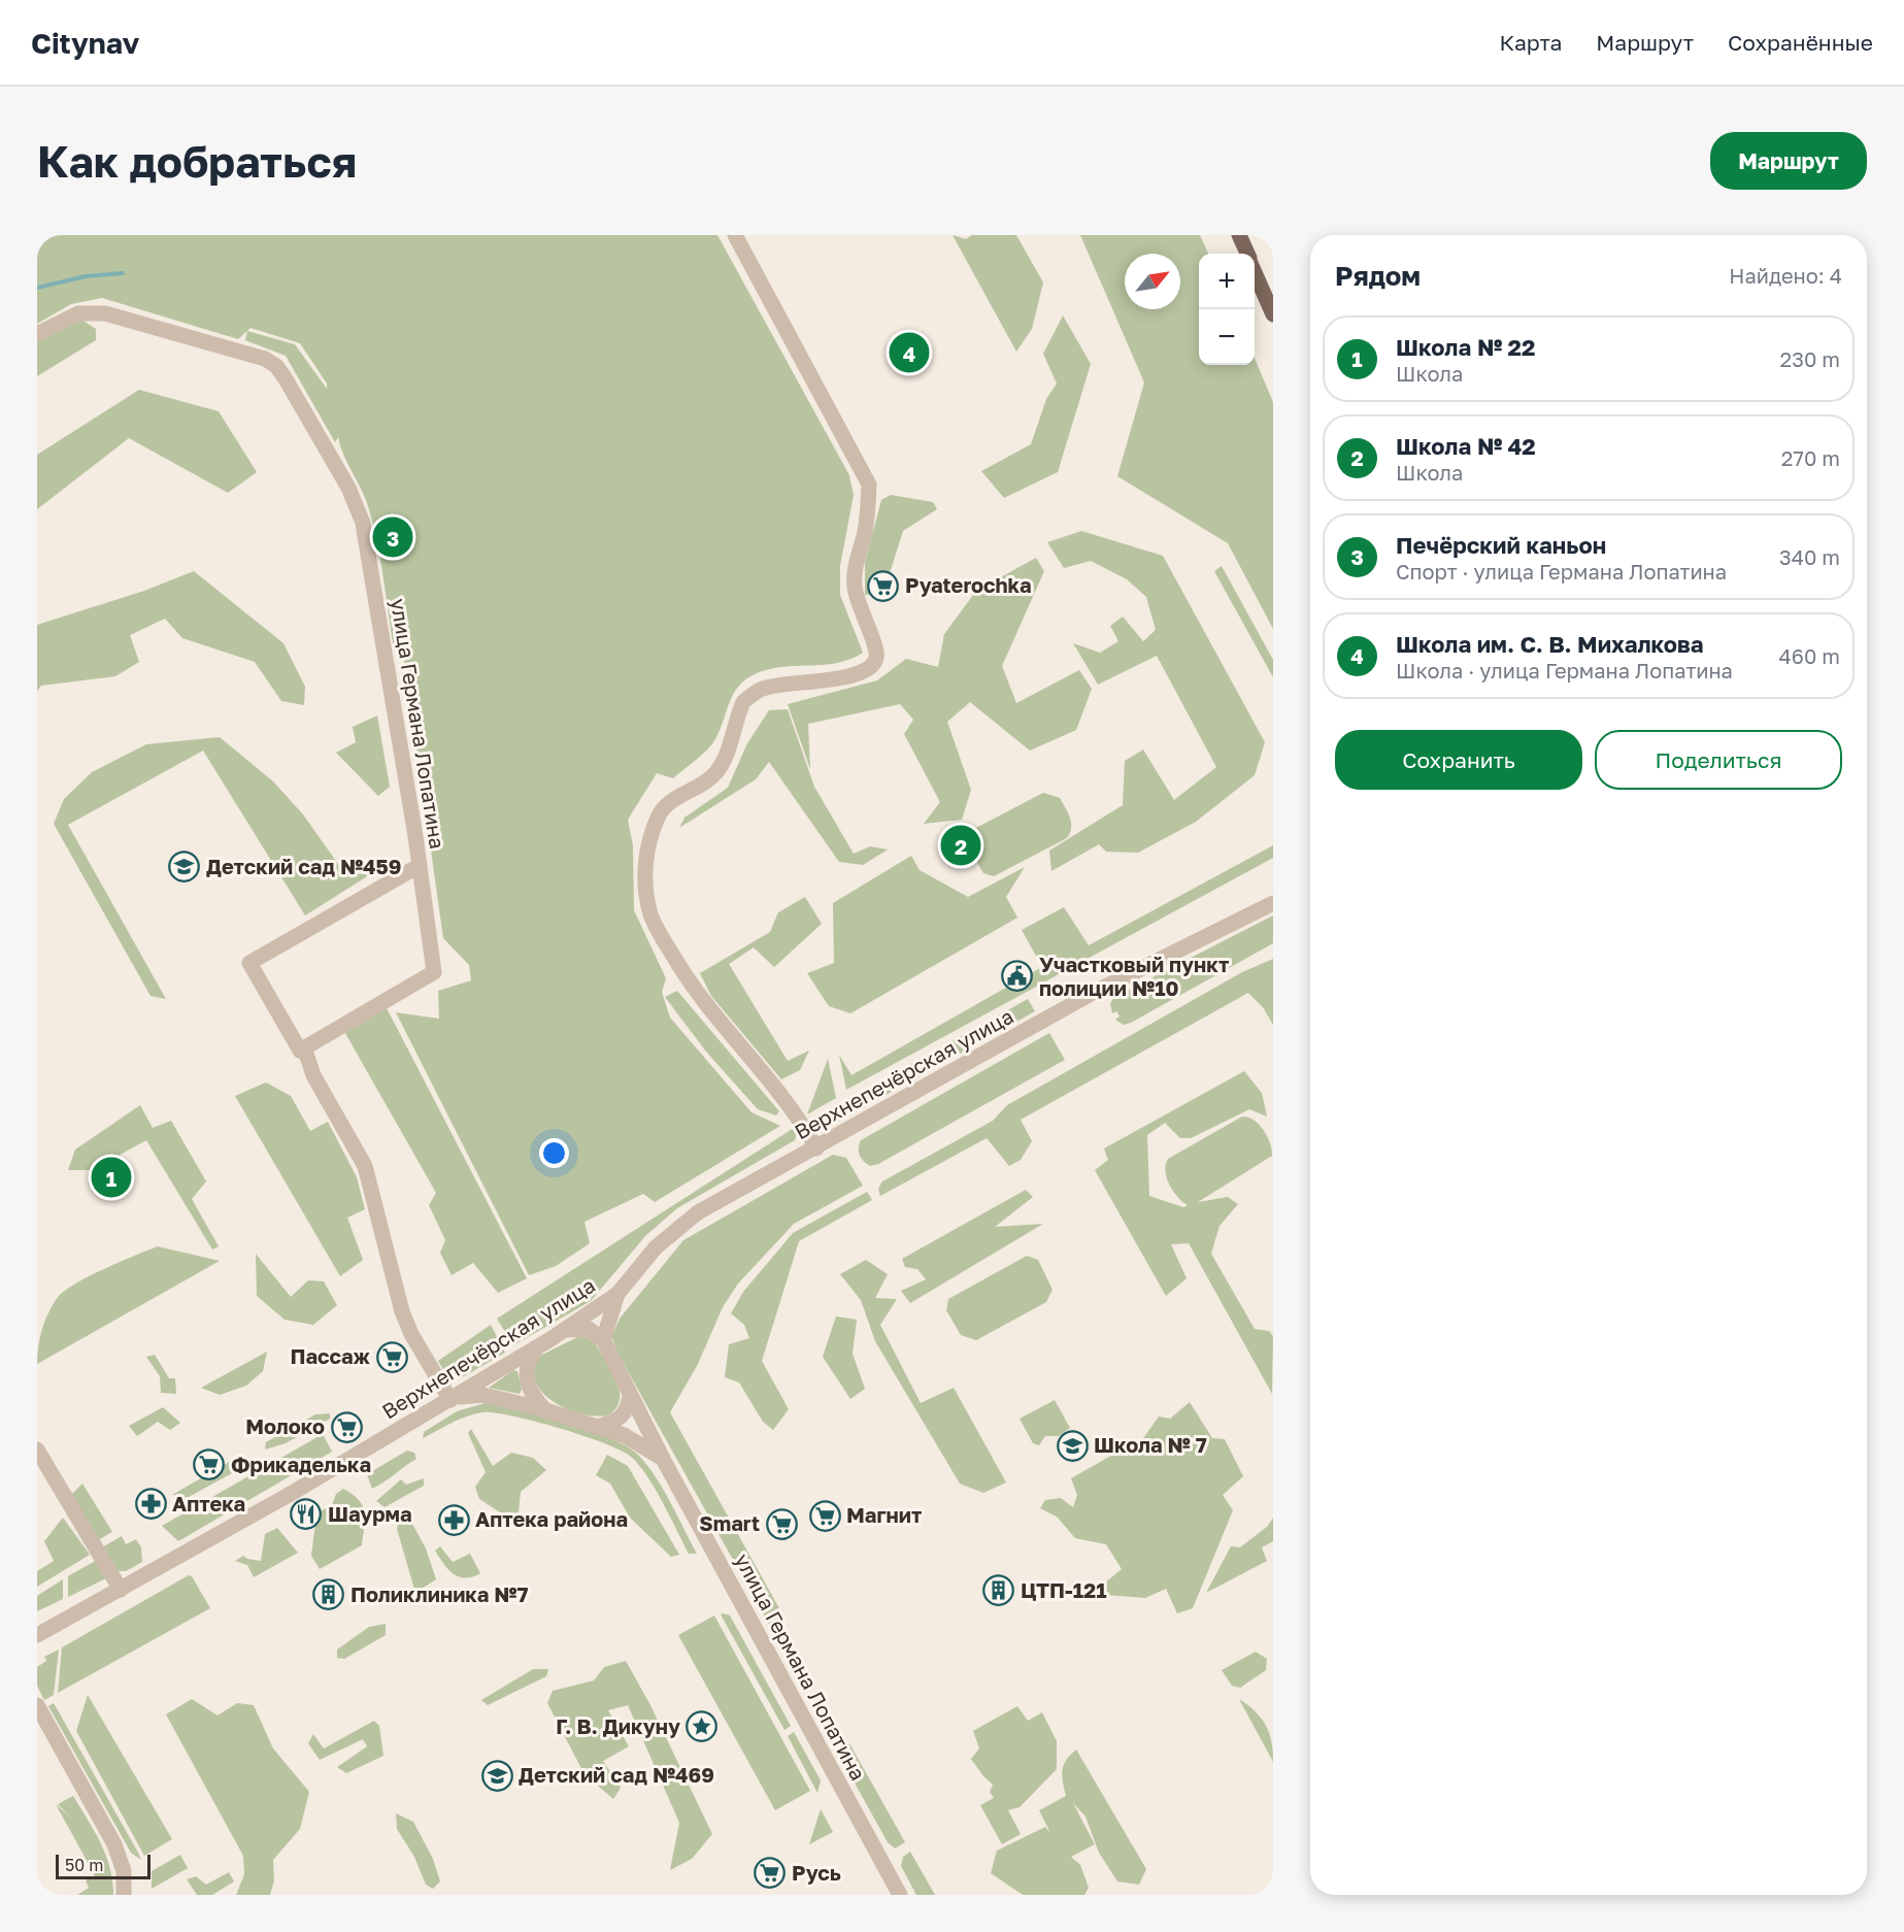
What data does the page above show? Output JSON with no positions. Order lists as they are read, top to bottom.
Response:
{
  "streets": {
    "street": ["улица Германа Лопатина", "Верхнепечёрская улица"]
  },
  "crossings": [
    ["улица Германа Лопатина", "Верхнепечёрская улица"]
  ],
  "places": {
    "supermarket": [
      "Pyaterochka",
      "Пассаж",
      "Молоко",
      "Фрикаделька",
      "Магнит",
      "Smart",
      "Русь"
    ],
    "school or university": ["Детский сад №459", "Школа № 7", "Детский сад №469"],
    "public building": ["Участковый пункт полиции №10"],
    "pharmacy": ["Аптека", "Аптека района"],
    "restaurant": ["Шаурма"],
    "building": ["ЦТП-121", "Поликлиника №7"],
    "place": ["Г. В. Дикуну"]
  },
  "scale_bar": "50 m",
  "north": "top right",
  "page": {
    "header": "Citynav",
    "nav": ["Карта", "Маршрут", "Сохранённые"],
    "buttons": [
      "Маршрут",
      ["Сохранить", "Поделиться"]
    ],
    "title": "Как добраться",
    "heading": ["Рядом", "Найдено: 4"],
    "map_buttons": ["+", "−"],
    "list": [
      {
        "mark": "1",
        "name": "Школа № 22",
        "note": "Школа",
        "value": "230 m"
      },
      {
        "mark": "2",
        "name": "Школа № 42",
        "note": "Школа",
        "value": "270 m"
      },
      {
        "mark": "3",
        "name": "Печёрский каньон",
        "note": "Спорт · улица Германа Лопатина",
        "value": "340 m"
      },
      {
        "mark": "4",
        "name": "Школа им. С. В. Михалкова",
        "note": "Школа · улица Германа Лопатина",
        "value": "460 m"
      }
    ],
    "pins": [
      "4",
      "3",
      "2",
      "1"
    ],
    "scale": "50 m"
  }
}
